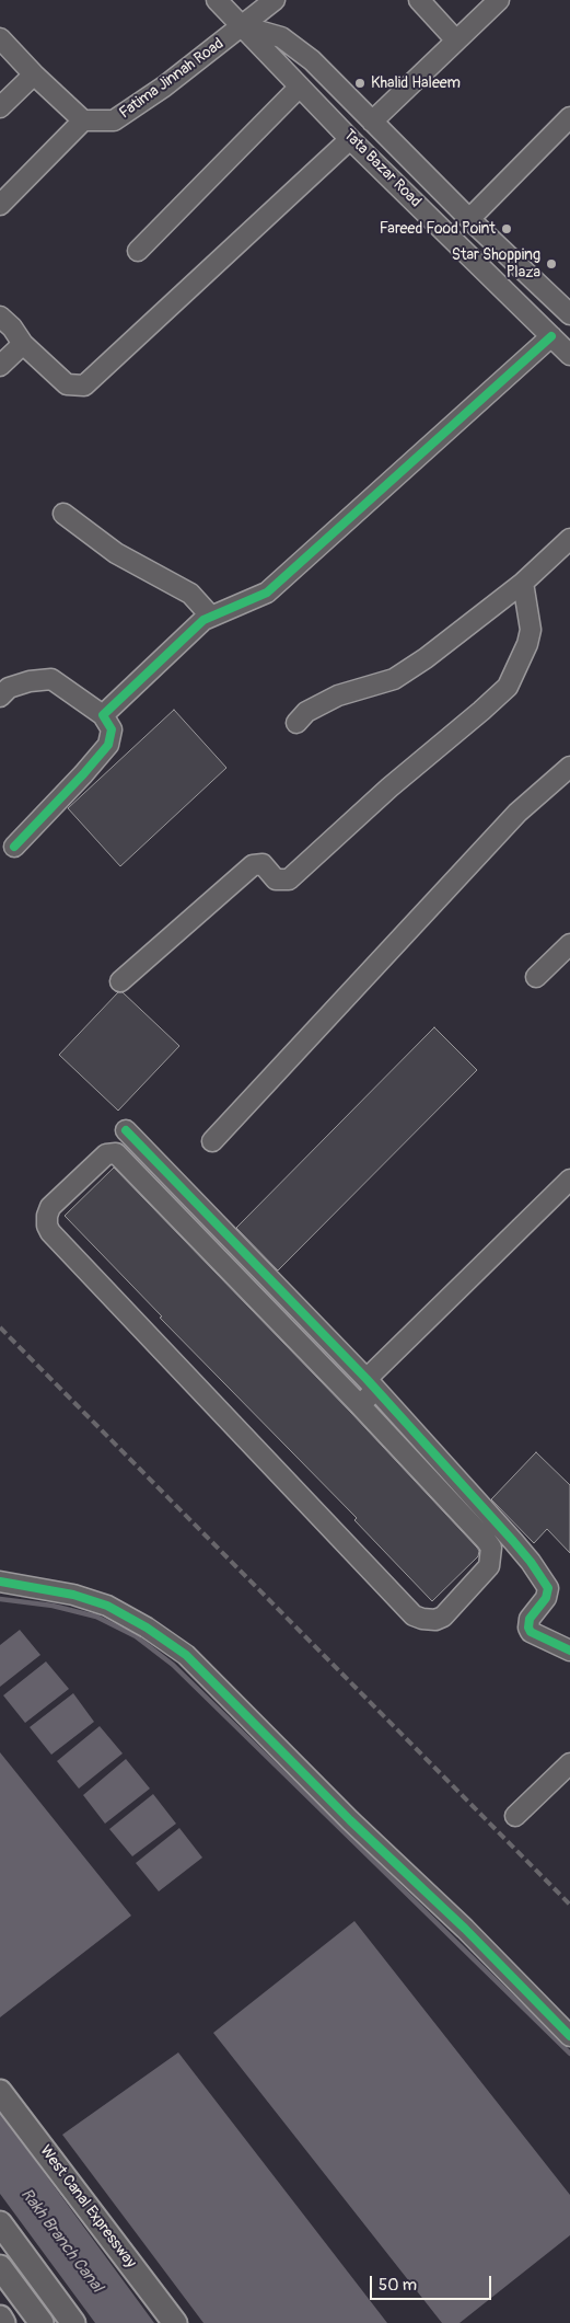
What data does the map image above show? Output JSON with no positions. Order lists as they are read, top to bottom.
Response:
{
  "streets": {
    "main road": ["West Canal Expressway"],
    "street": ["Fatima Jinnah Road", "Tata Bazar Road"]
  },
  "crossings": [
    ["Fatima Jinnah Road", "Tata Bazar Road"]
  ],
  "water": ["Rakh Branch Canal"],
  "places": ["Khalid Haleem", "Fareed Food Point", "Star Shopping Plaza"],
  "scale_bar": "50 m"
}
